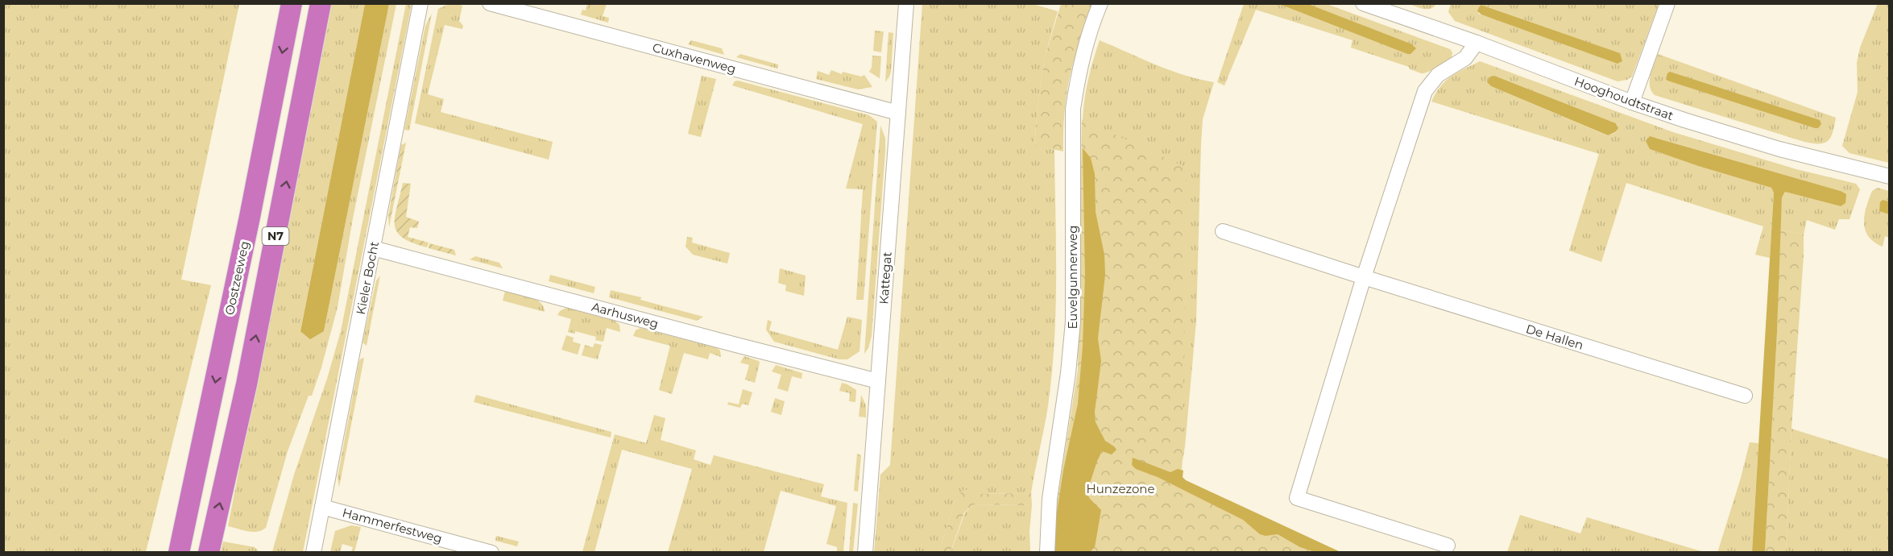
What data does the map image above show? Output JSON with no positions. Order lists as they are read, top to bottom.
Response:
{
  "streets": {
    "highway": ["N7", "Oostzeeweg"],
    "street": [
      "Cuxhavenweg",
      "Hooghoudtstraat",
      "Euvelgunnerweg",
      "Kieler Bocht",
      "Kattegat",
      "Aarhusweg",
      "De Hallen",
      "Hammerfestweg"
    ]
  },
  "crossings": [
    ["Cuxhavenweg", "Kattegat"],
    ["N7", "Oostzeeweg"],
    ["Kieler Bocht", "Aarhusweg"],
    ["Kieler Bocht", "Hammerfestweg"],
    ["Kattegat", "Aarhusweg"]
  ],
  "parks": ["Hunzezone"]
}
